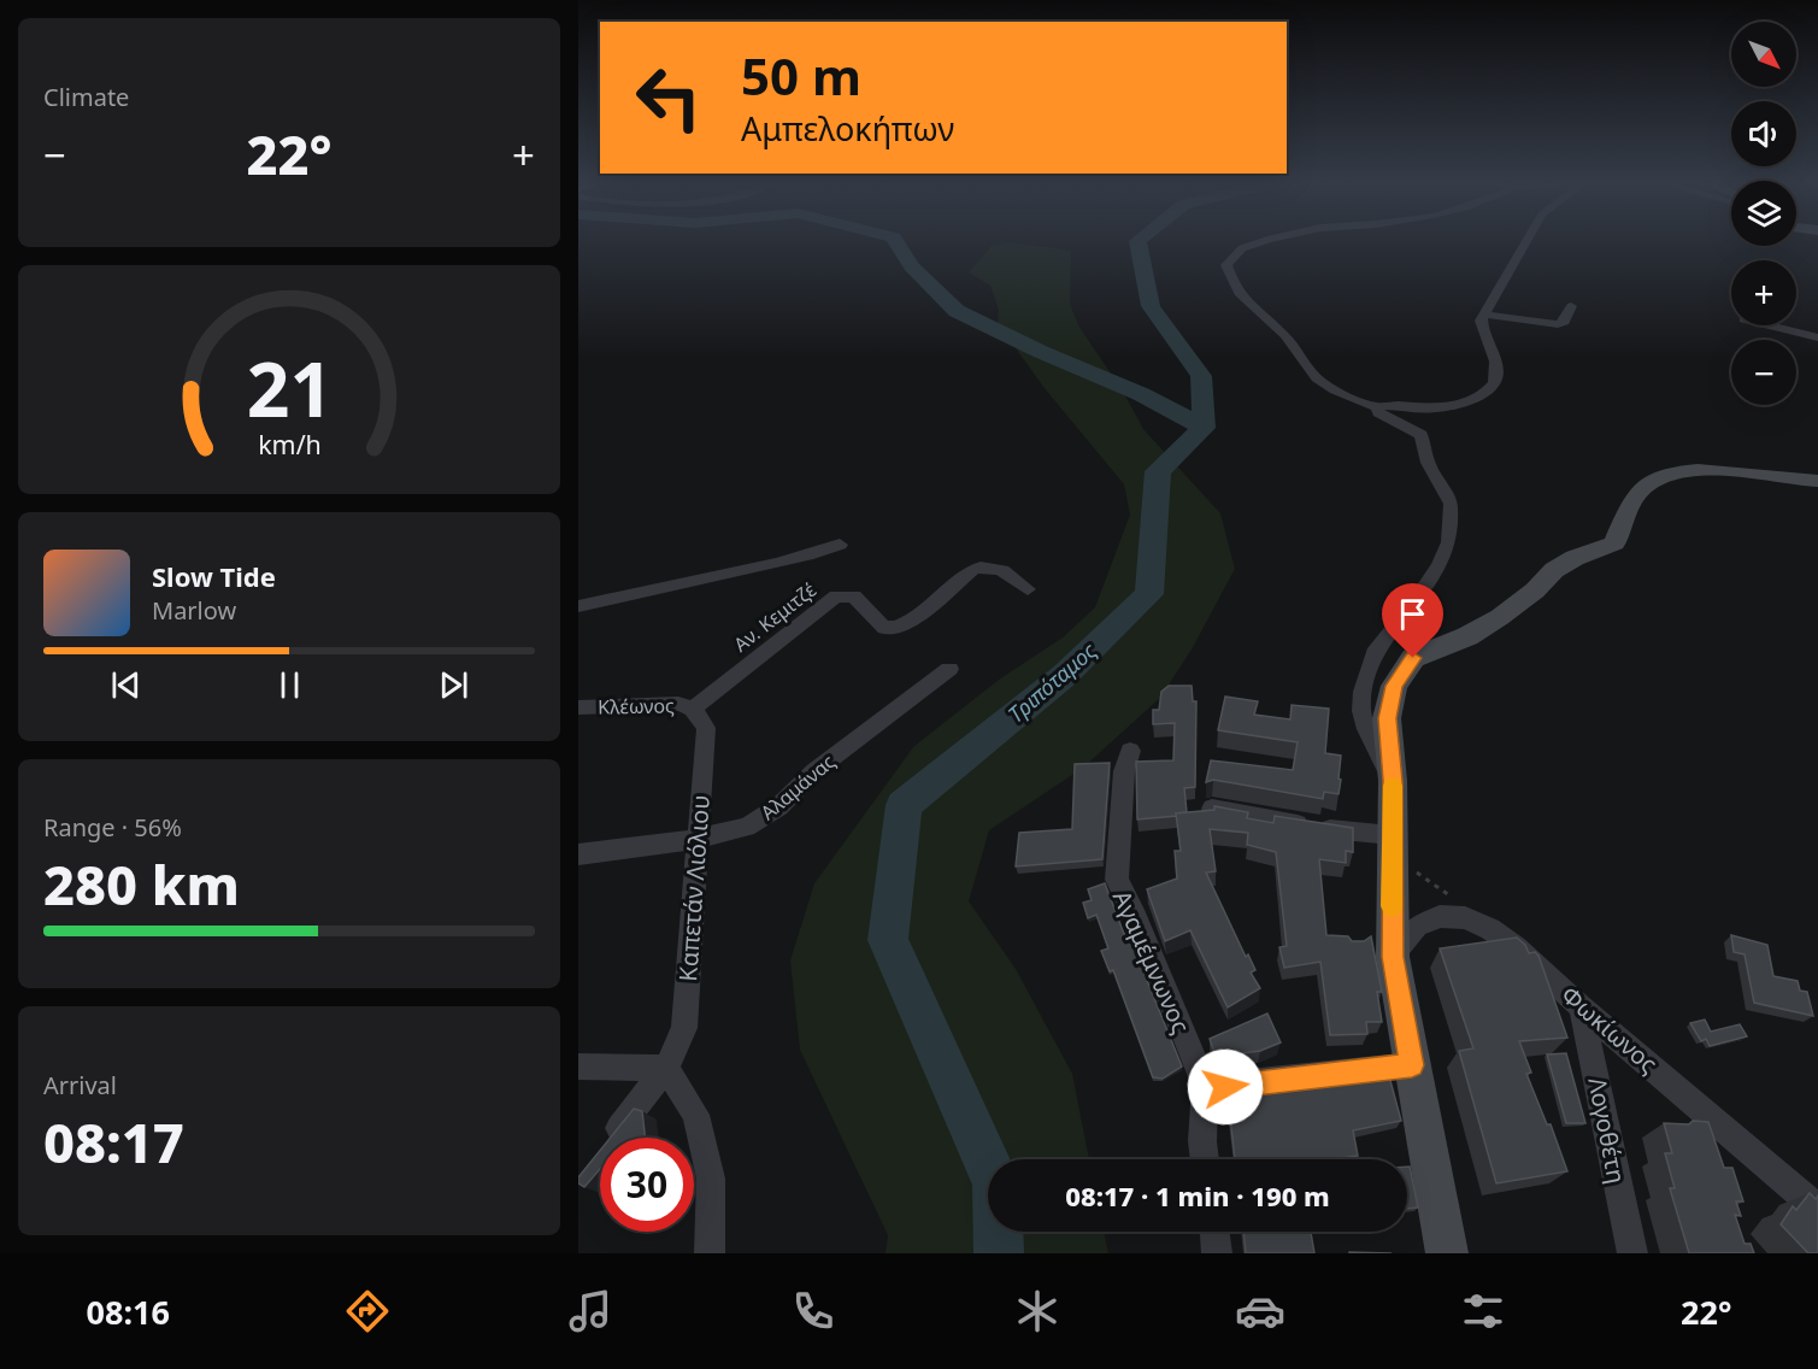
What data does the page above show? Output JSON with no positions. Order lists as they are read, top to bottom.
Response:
{
  "streets": {
    "street": [
      "Αν. Κεμιτζέ",
      "Κλέωνος",
      "Αλαμάνας",
      "Καπετάν Λιόλιου",
      "Αγαμέμνωνος",
      "Φωκίωνος",
      "Λογοθέτη"
    ]
  },
  "crossings": [
    ["Αν. Κεμιτζέ", "Κλέωνος"],
    ["Αν. Κεμιτζέ", "Καπετάν Λιόλιου"],
    ["Κλέωνος", "Καπετάν Λιόλιου"],
    ["Αλαμάνας", "Καπετάν Λιόλιου"],
    ["Φωκίωνος", "Λογοθέτη"]
  ],
  "water": ["Τριπόταμος"],
  "north": "bottom right",
  "page": {
    "tile": [
      "Climate",
      ["Range · 56%", "280 km"],
      ["Arrival", "08:17"]
    ],
    "map_buttons": ["+", "−"],
    "turn": ["50 m", "Αμπελοκήπων"],
    "heat": ["−", "22°", "+"],
    "song": ["Slow Tide", "Marlow"],
    "limit": "30",
    "trip": "08:17 · 1 min · 190 m",
    "tabs": ["08:16", "22°"],
    "gauge": ["21", "km/h"]
  }
}
